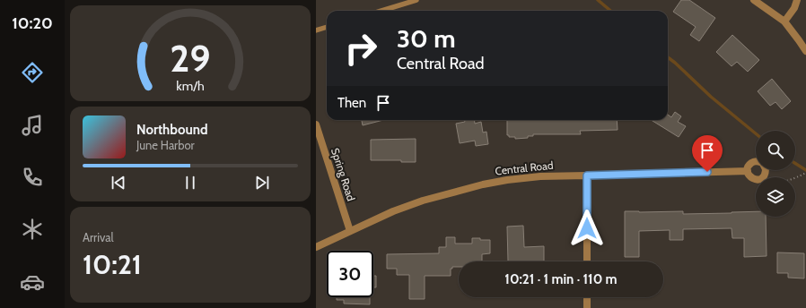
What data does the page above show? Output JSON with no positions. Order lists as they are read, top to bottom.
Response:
{
  "streets": {
    "street": ["Central Road", "Spring Road"]
  },
  "crossings": [
    ["Central Road", "Spring Road"]
  ],
  "page": {
    "tabs": "10:20",
    "turn": ["30 m", "Central Road"],
    "then": "Then",
    "song": ["Northbound", "June Harbor"],
    "tile": ["Arrival", "10:21"],
    "limit": "30",
    "trip": "10:21 · 1 min · 110 m",
    "gauge": ["29", "km/h"]
  }
}
